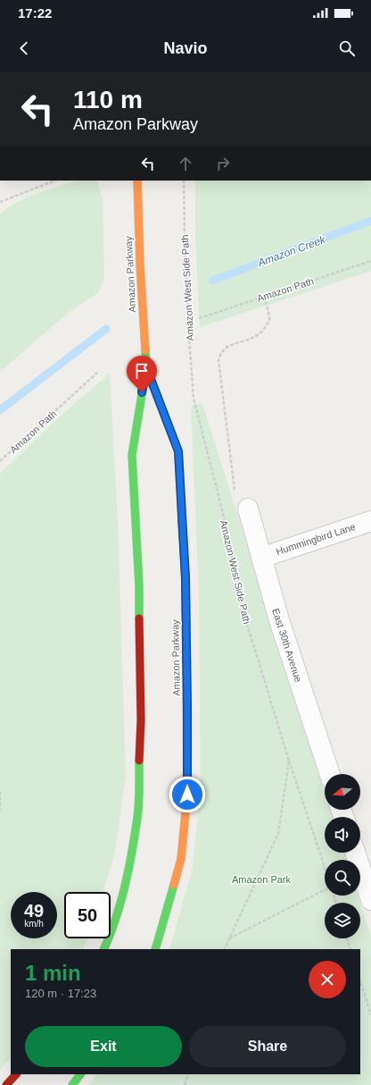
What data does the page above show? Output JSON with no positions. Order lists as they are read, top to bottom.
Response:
{
  "streets": {
    "main road": ["Amazon Parkway"],
    "street": ["Hummingbird Lane", "East 30th Avenue"],
    "path": ["Amazon West Side Path", "Amazon Path"]
  },
  "crossings": [
    ["Hummingbird Lane", "East 30th Avenue"]
  ],
  "water": ["Amazon Creek"],
  "parks": ["Amazon Park"],
  "north": "left",
  "page": {
    "status": "17:22",
    "header": "Navio",
    "turn": ["110 m", "Amazon Parkway"],
    "speed": "49 km/h",
    "limit": "50",
    "heading": ["1 min", "120 m · 17:23"],
    "buttons": ["Exit", "Share"]
  }
}
